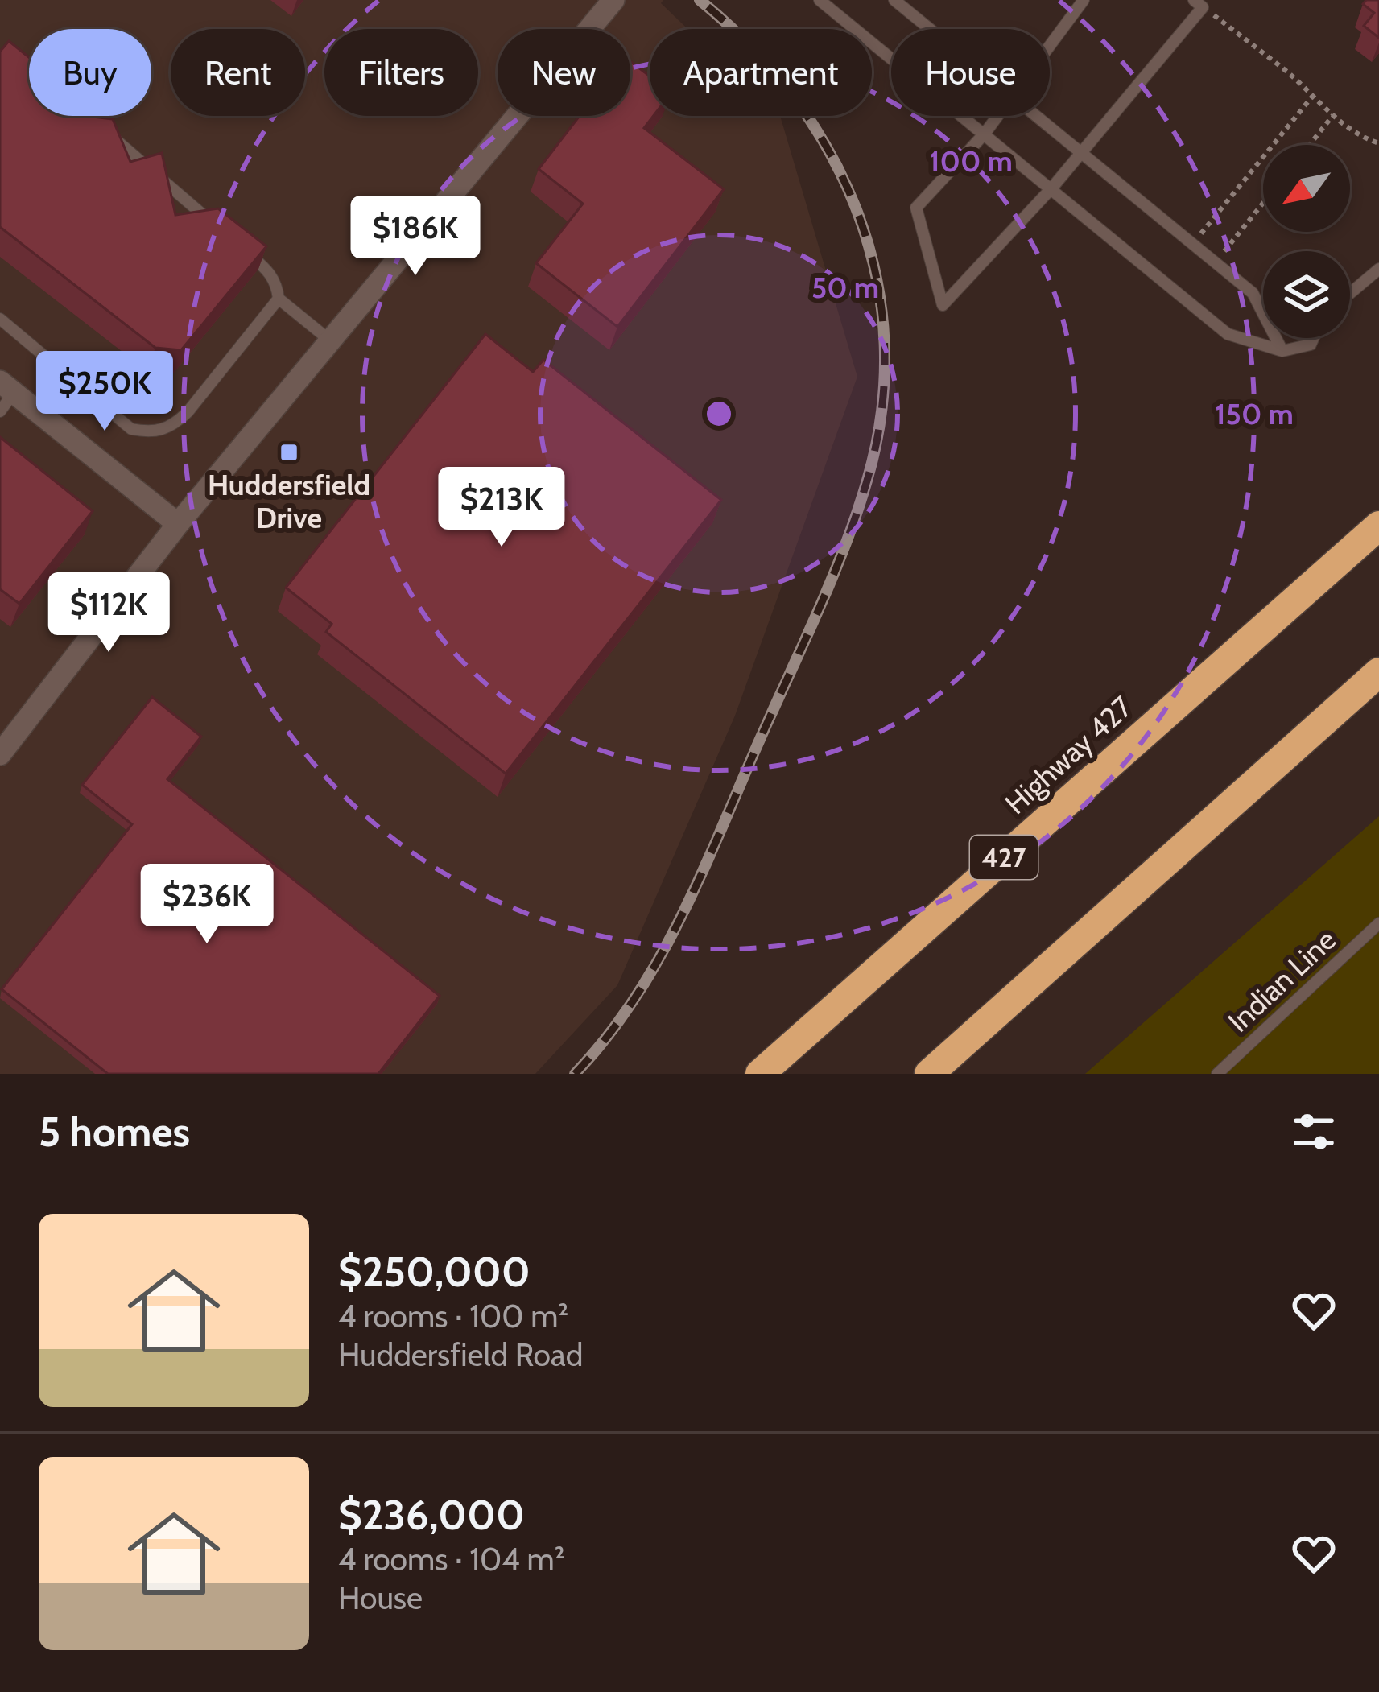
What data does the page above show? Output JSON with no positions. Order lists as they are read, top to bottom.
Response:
{
  "streets": {
    "highway": ["Highway 427", "427"],
    "lane": ["Indian Line"]
  },
  "places": {
    "transit": ["Huddersfield Drive"]
  },
  "north": "bottom left",
  "page": {
    "chip": [
      "Buy",
      "Rent",
      "Filters",
      "New",
      "Apartment",
      "House"
    ],
    "price": [
      "$186K",
      "$250K",
      "$213K",
      "$112K",
      "$236K"
    ],
    "heading": "5 homes",
    "list": [
      {
        "name": "$250,000",
        "note": "4 rooms · 100 m² · Huddersfield Road"
      },
      {
        "name": "$236,000",
        "note": "4 rooms · 104 m² · House"
      }
    ]
  },
  "rings": ["100 m", "50 m", "150 m"]
}
